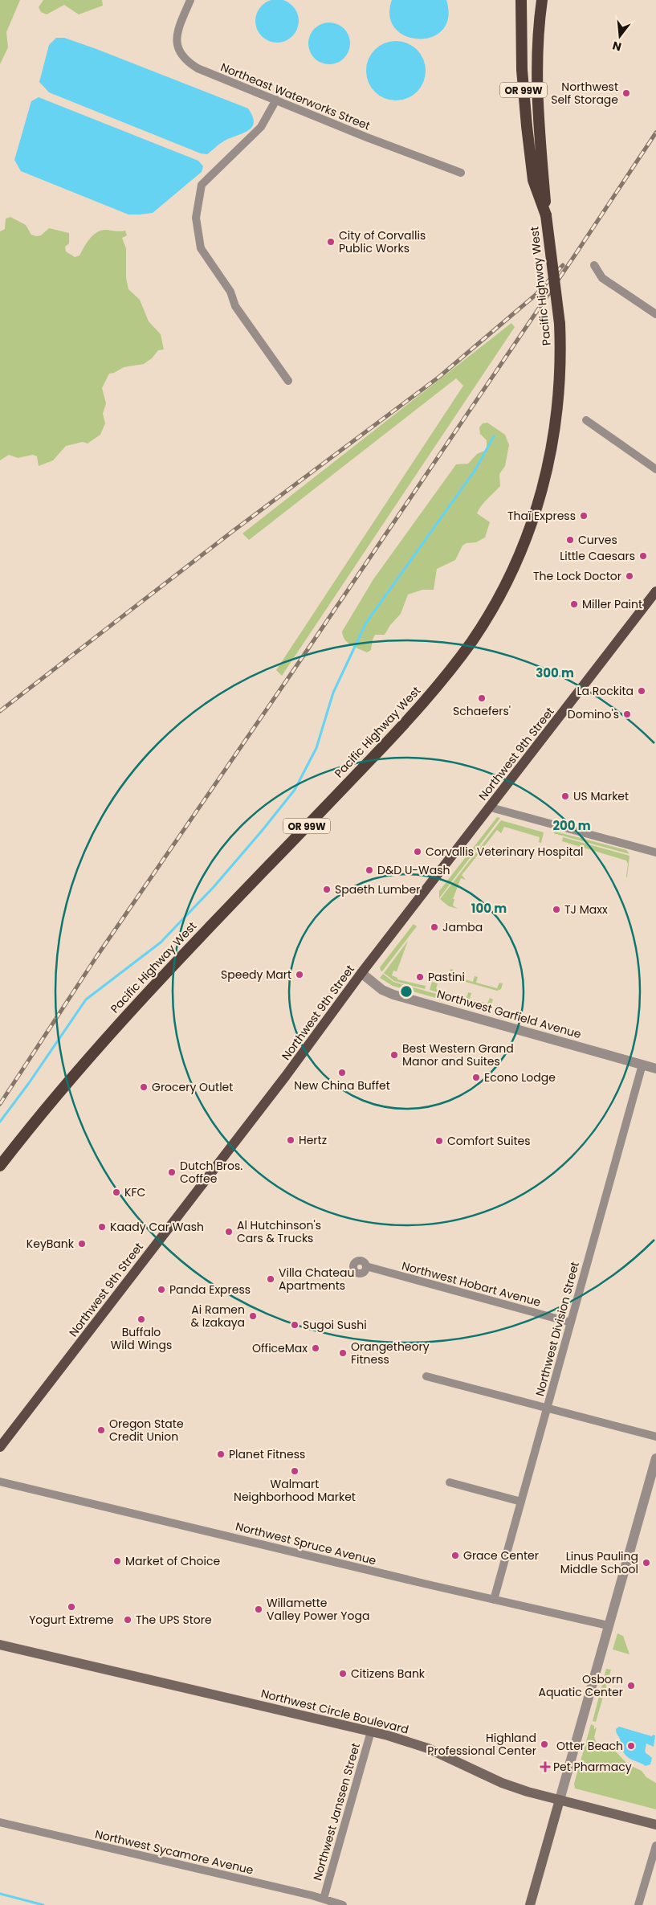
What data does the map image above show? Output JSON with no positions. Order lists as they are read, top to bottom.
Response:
{
  "streets": {
    "highway": ["OR 99W", "Pacific Highway West"],
    "main road": ["Northwest 9th Street", "Northwest Circle Boulevard"],
    "street": [
      "Northeast Waterworks Street",
      "Northwest Garfield Avenue",
      "Northwest Hobart Avenue",
      "Northwest Division Street",
      "Northwest Spruce Avenue",
      "Northwest Janssen Street",
      "Northwest Sycamore Avenue"
    ]
  },
  "crossings": [
    ["OR 99W", "Pacific Highway West"],
    ["Northwest 9th Street", "Northwest Garfield Avenue"],
    ["Northwest Garfield Avenue", "Northwest Division Street"],
    ["Northwest Hobart Avenue", "Northwest Division Street"],
    ["Northwest Division Street", "Northwest Spruce Avenue"],
    ["Northwest Circle Boulevard", "Northwest Janssen Street"],
    ["Northwest Janssen Street", "Northwest Sycamore Avenue"]
  ],
  "places": {
    "other": [
      "Northwest Self Storage",
      "City of Corvallis Public Works",
      "Thaï Express",
      "Curves",
      "Little Caesars",
      "The Lock Doctor",
      "Miller Paint",
      "La Rockita",
      "Schaefers'",
      "Domino's",
      "US Market",
      "Corvallis Veterinary Hospital",
      "D&D U-Wash",
      "Spaeth Lumber",
      "TJ Maxx",
      "Jamba",
      "Speedy Mart",
      "Pastini",
      "Best Western Grand Manor and Suites",
      "New China Buffet",
      "Econo Lodge",
      "Grocery Outlet",
      "Hertz",
      "Comfort Suites",
      "Dutch Bros. Coffee",
      "KFC",
      "Kaady Car Wash",
      "Al Hutchinson's Cars & Trucks",
      "KeyBank",
      "Villa Chateau Apartments",
      "Panda Express",
      "Ai Ramen & Izakaya",
      "Buffalo Wild Wings",
      "Sugoi Sushi",
      "OfficeMax",
      "Orangetheory Fitness",
      "Oregon State Credit Union",
      "Planet Fitness",
      "Walmart Neighborhood Market",
      "Grace Center",
      "Market of Choice",
      "Linus Pauling Middle School",
      "Yogurt Extreme",
      "Willamette Valley Power Yoga",
      "The UPS Store",
      "Citizens Bank",
      "Osborn Aquatic Center",
      "Highland Professional Center",
      "Otter Beach"
    ],
    "health": ["Pet Pharmacy"]
  },
  "north": "bottom",
  "rings": ["300 m", "200 m", "100 m"]
}
